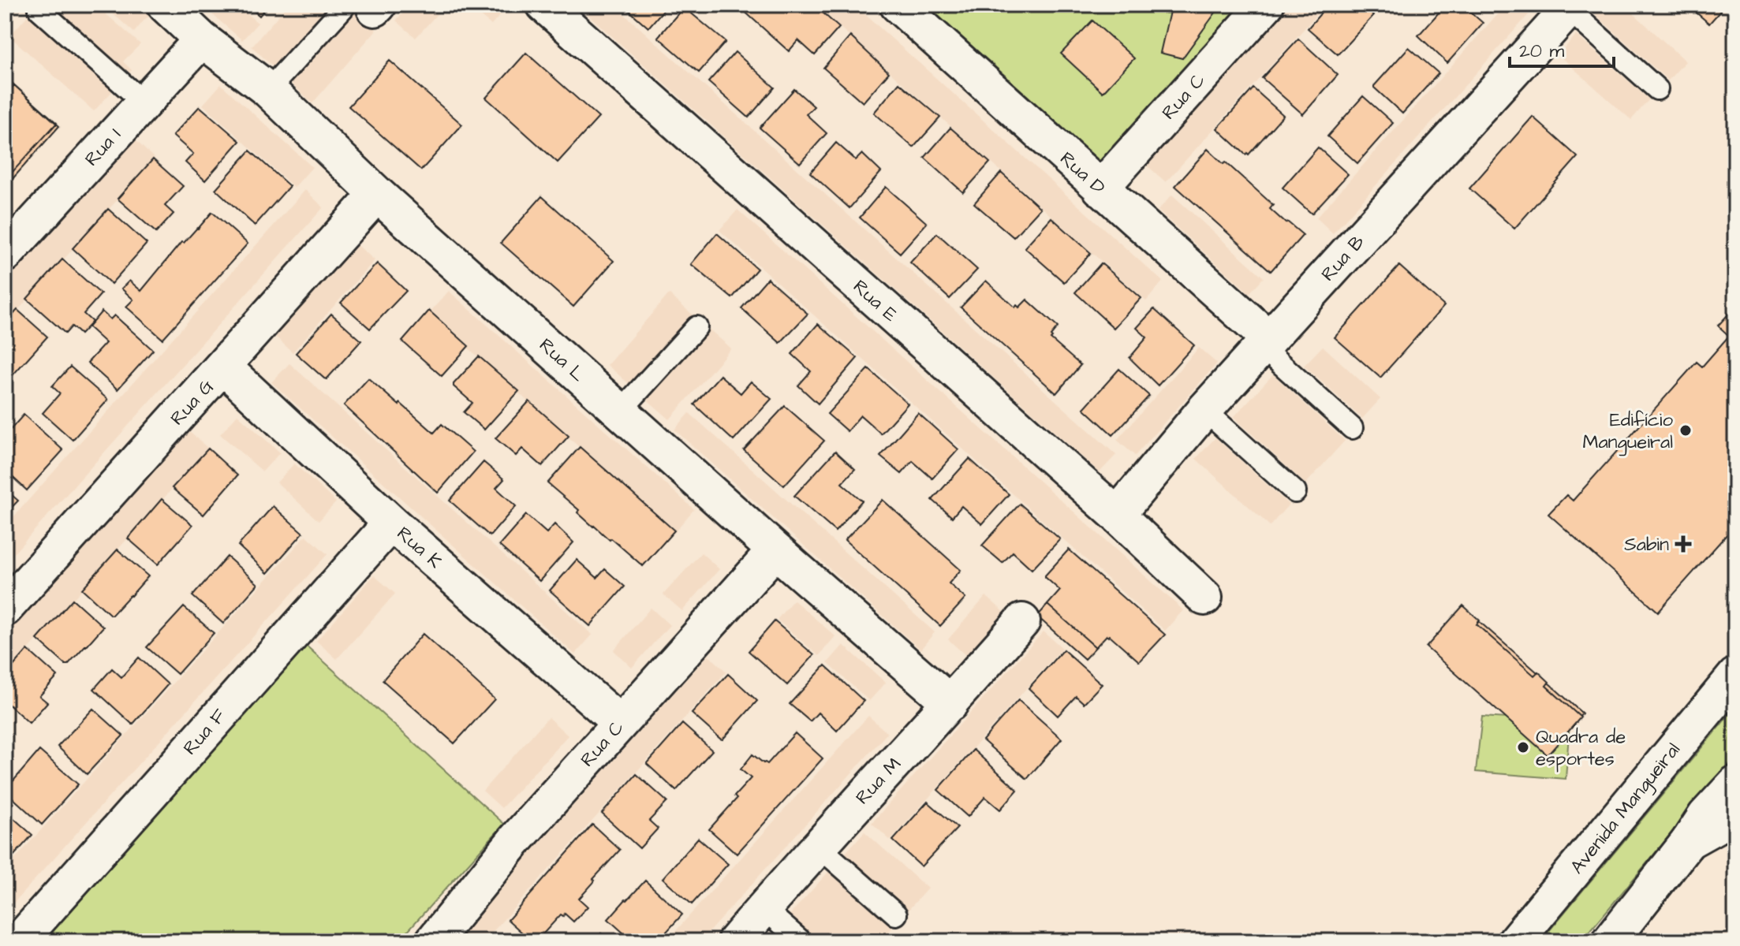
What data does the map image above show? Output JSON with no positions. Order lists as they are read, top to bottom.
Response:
{
  "streets": {
    "street": [
      "Rua C",
      "Rua I",
      "Rua D",
      "Rua B",
      "Rua E",
      "Rua L",
      "Rua G",
      "Rua K",
      "Rua F",
      "Rua M",
      "Avenida Mangueiral"
    ]
  },
  "crossings": [
    ["Rua C", "Rua D"],
    ["Rua C", "Rua L"],
    ["Rua C", "Rua K"],
    ["Rua I", "Rua L"],
    ["Rua D", "Rua B"],
    ["Rua B", "Rua E"],
    ["Rua L", "Rua G"],
    ["Rua L", "Rua M"],
    ["Rua G", "Rua K"],
    ["Rua K", "Rua F"]
  ],
  "places": {
    "other": ["Edifício Mangueiral", "Quadra de esportes"],
    "health": ["Sabin"]
  },
  "scale_bar": "20 m"
}
